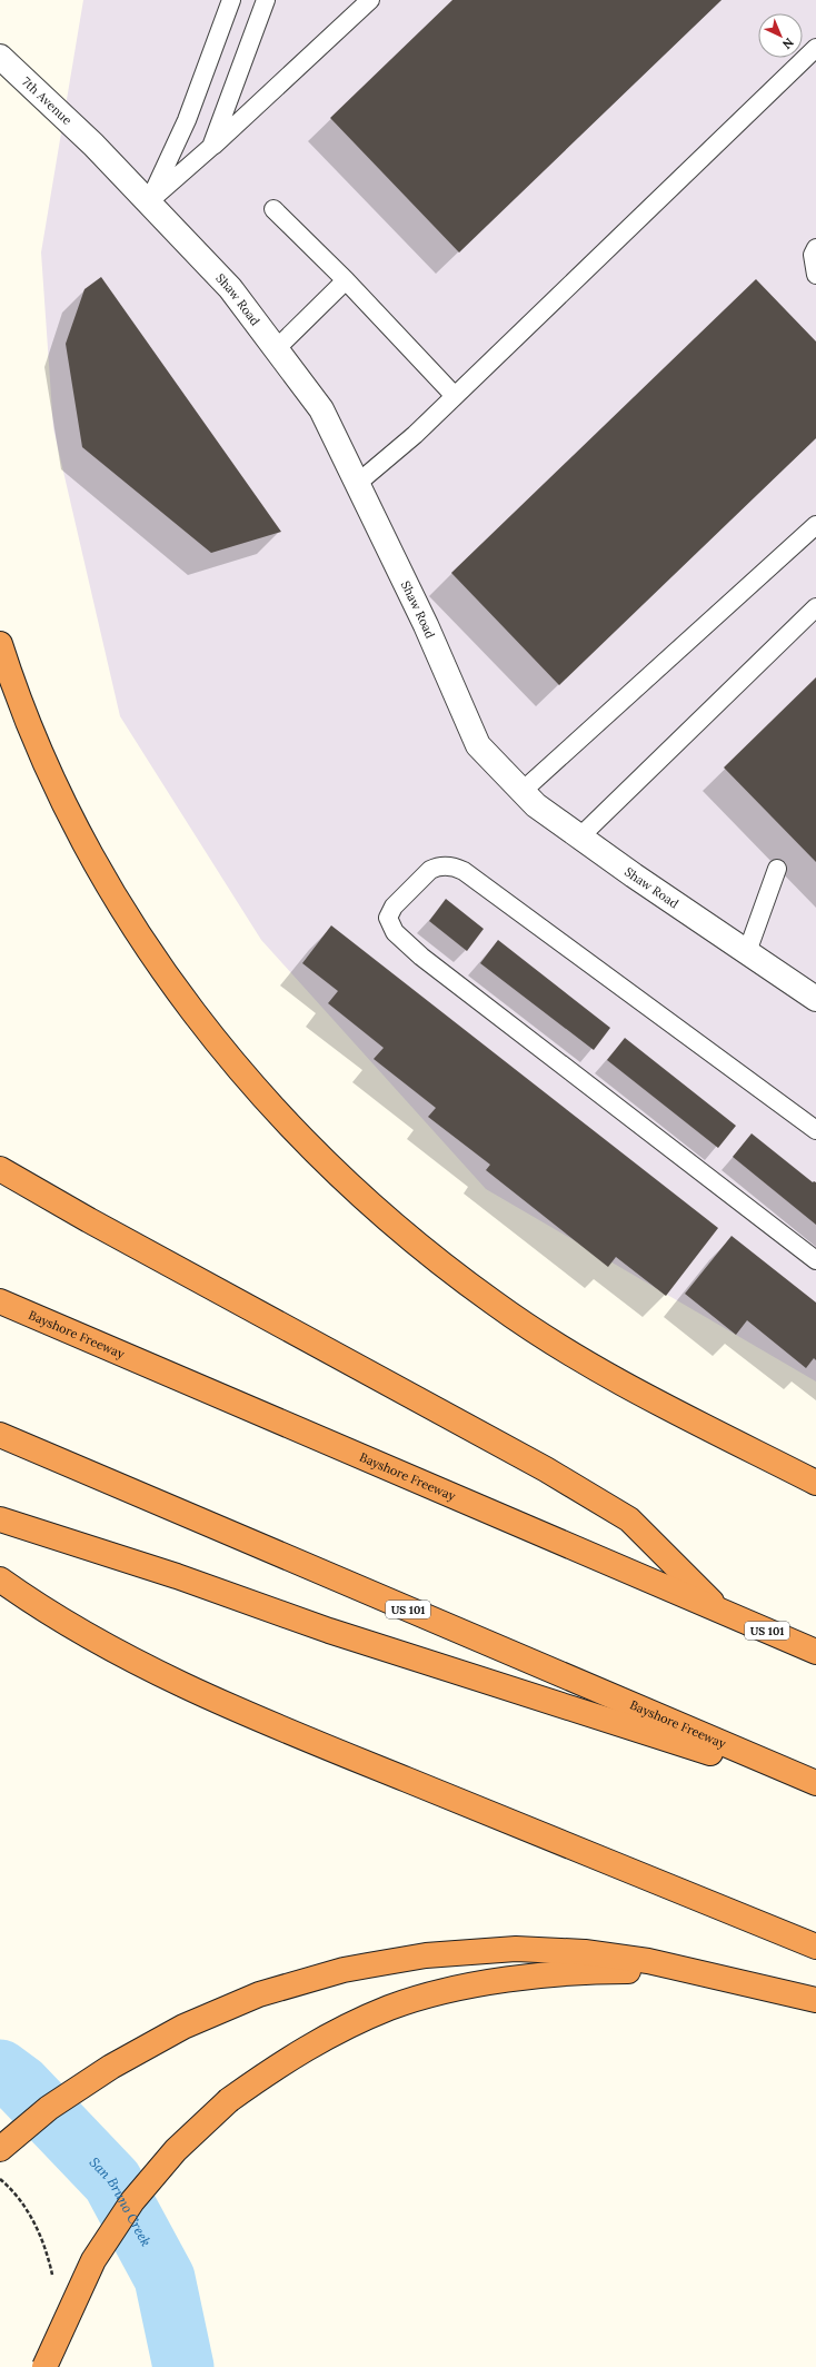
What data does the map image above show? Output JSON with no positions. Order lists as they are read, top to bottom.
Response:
{
  "streets": {
    "highway": ["Bayshore Freeway", "US 101"],
    "street": ["7th Avenue", "Shaw Road"]
  },
  "crossings": [
    ["7th Avenue", "Shaw Road"]
  ],
  "water": ["San Bruno Creek"],
  "north": "bottom right"
}
